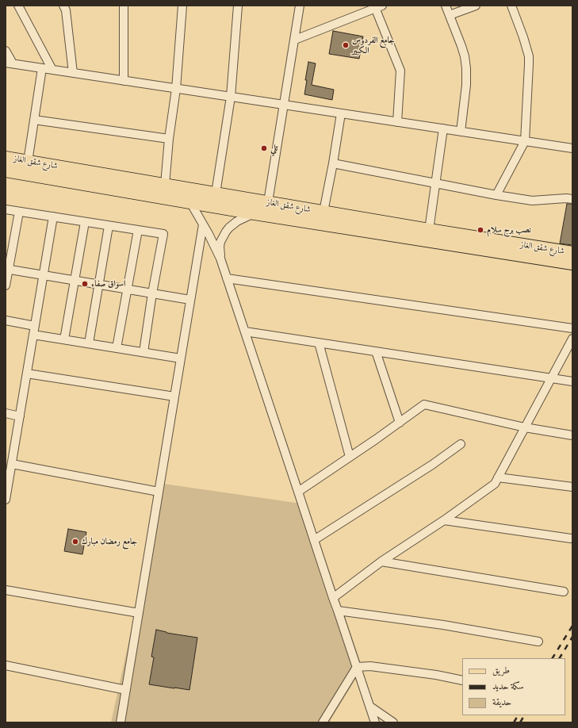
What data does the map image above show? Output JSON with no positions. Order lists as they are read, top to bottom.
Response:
{
  "streets": {
    "main road": ["شارع شقق الغاز"]
  },
  "places": [
    "جامع الفردوس الكبير",
    "تلي",
    "نصب برج سلام",
    "اسواق صفاء",
    "جامع رمضان مبارك"
  ],
  "legend": ["طريق", "سكة حديد", "حديقة"]
}
